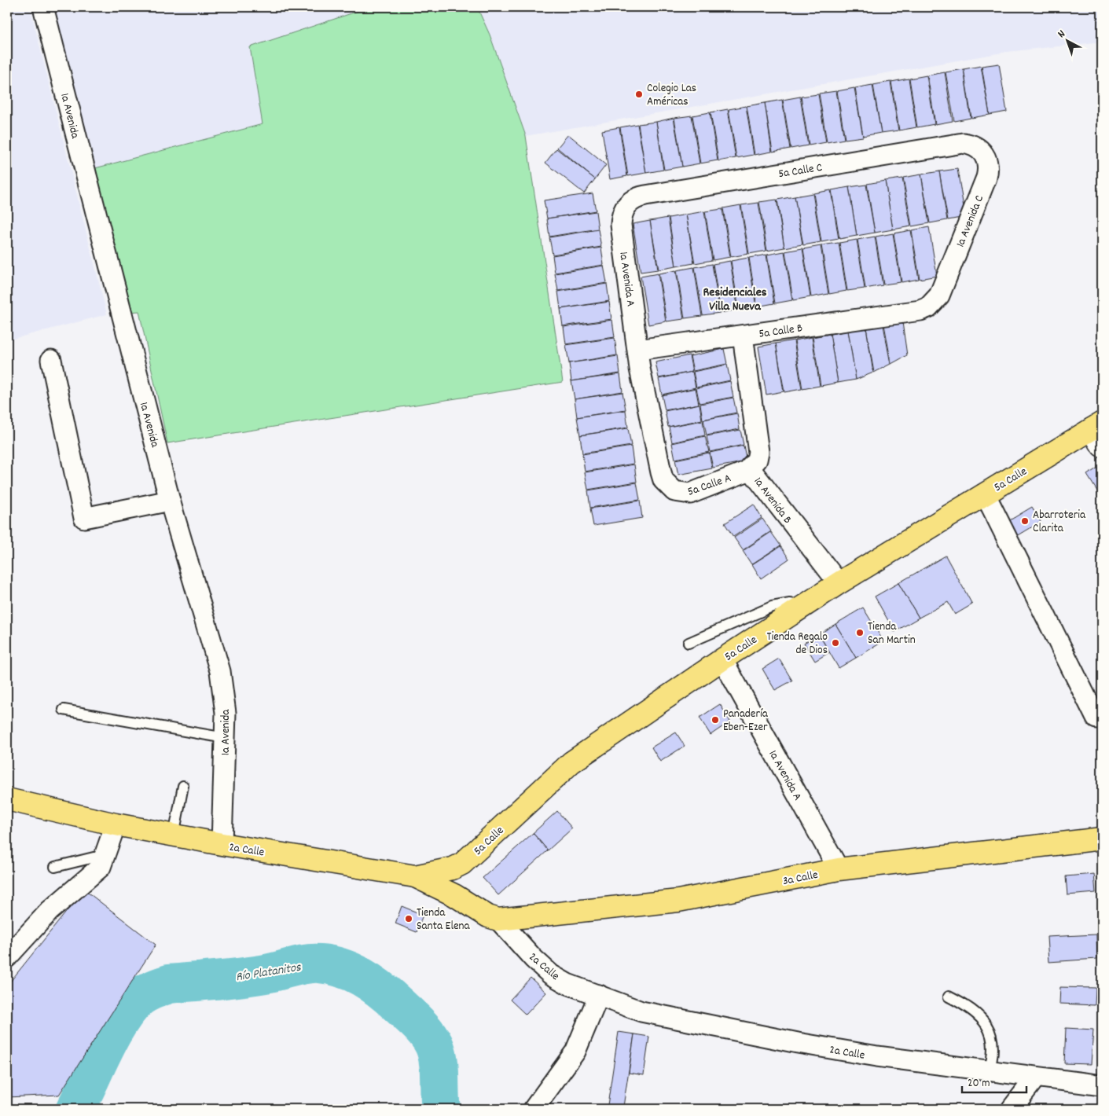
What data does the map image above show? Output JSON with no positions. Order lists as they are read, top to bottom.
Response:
{
  "streets": {
    "main road": ["5a Calle", "2a Calle", "3a Calle"],
    "street": [
      "1a Avenida",
      "5a Calle C",
      "1a Avenida C",
      "1a Avenida A",
      "5a Calle B",
      "5a Calle A",
      "1a Avenida B"
    ]
  },
  "crossings": [
    ["1a Avenida", "2a Calle"],
    ["5a Calle C", "1a Avenida C"],
    ["5a Calle C", "1a Avenida A"],
    ["1a Avenida C", "5a Calle B"],
    ["1a Avenida A", "5a Calle B"],
    ["1a Avenida A", "5a Calle"],
    ["1a Avenida A", "5a Calle A"],
    ["1a Avenida A", "3a Calle"],
    ["5a Calle B", "5a Calle A"],
    ["5a Calle B", "1a Avenida B"],
    ["5a Calle", "1a Avenida B"],
    ["5a Calle", "2a Calle"],
    ["5a Calle A", "1a Avenida B"],
    ["2a Calle", "3a Calle"]
  ],
  "districts": ["Residenciales Villa Nueva"],
  "water": ["Río Platanitos"],
  "places": [
    "Colegio Las Américas",
    "Abarroteria Clarita",
    "Tienda San Martin",
    "Tienda Regalo de Dios",
    "Panadería Eben-Ezer",
    "Tienda Santa Elena"
  ],
  "scale_bar": "20 m",
  "north": "top left"
}
